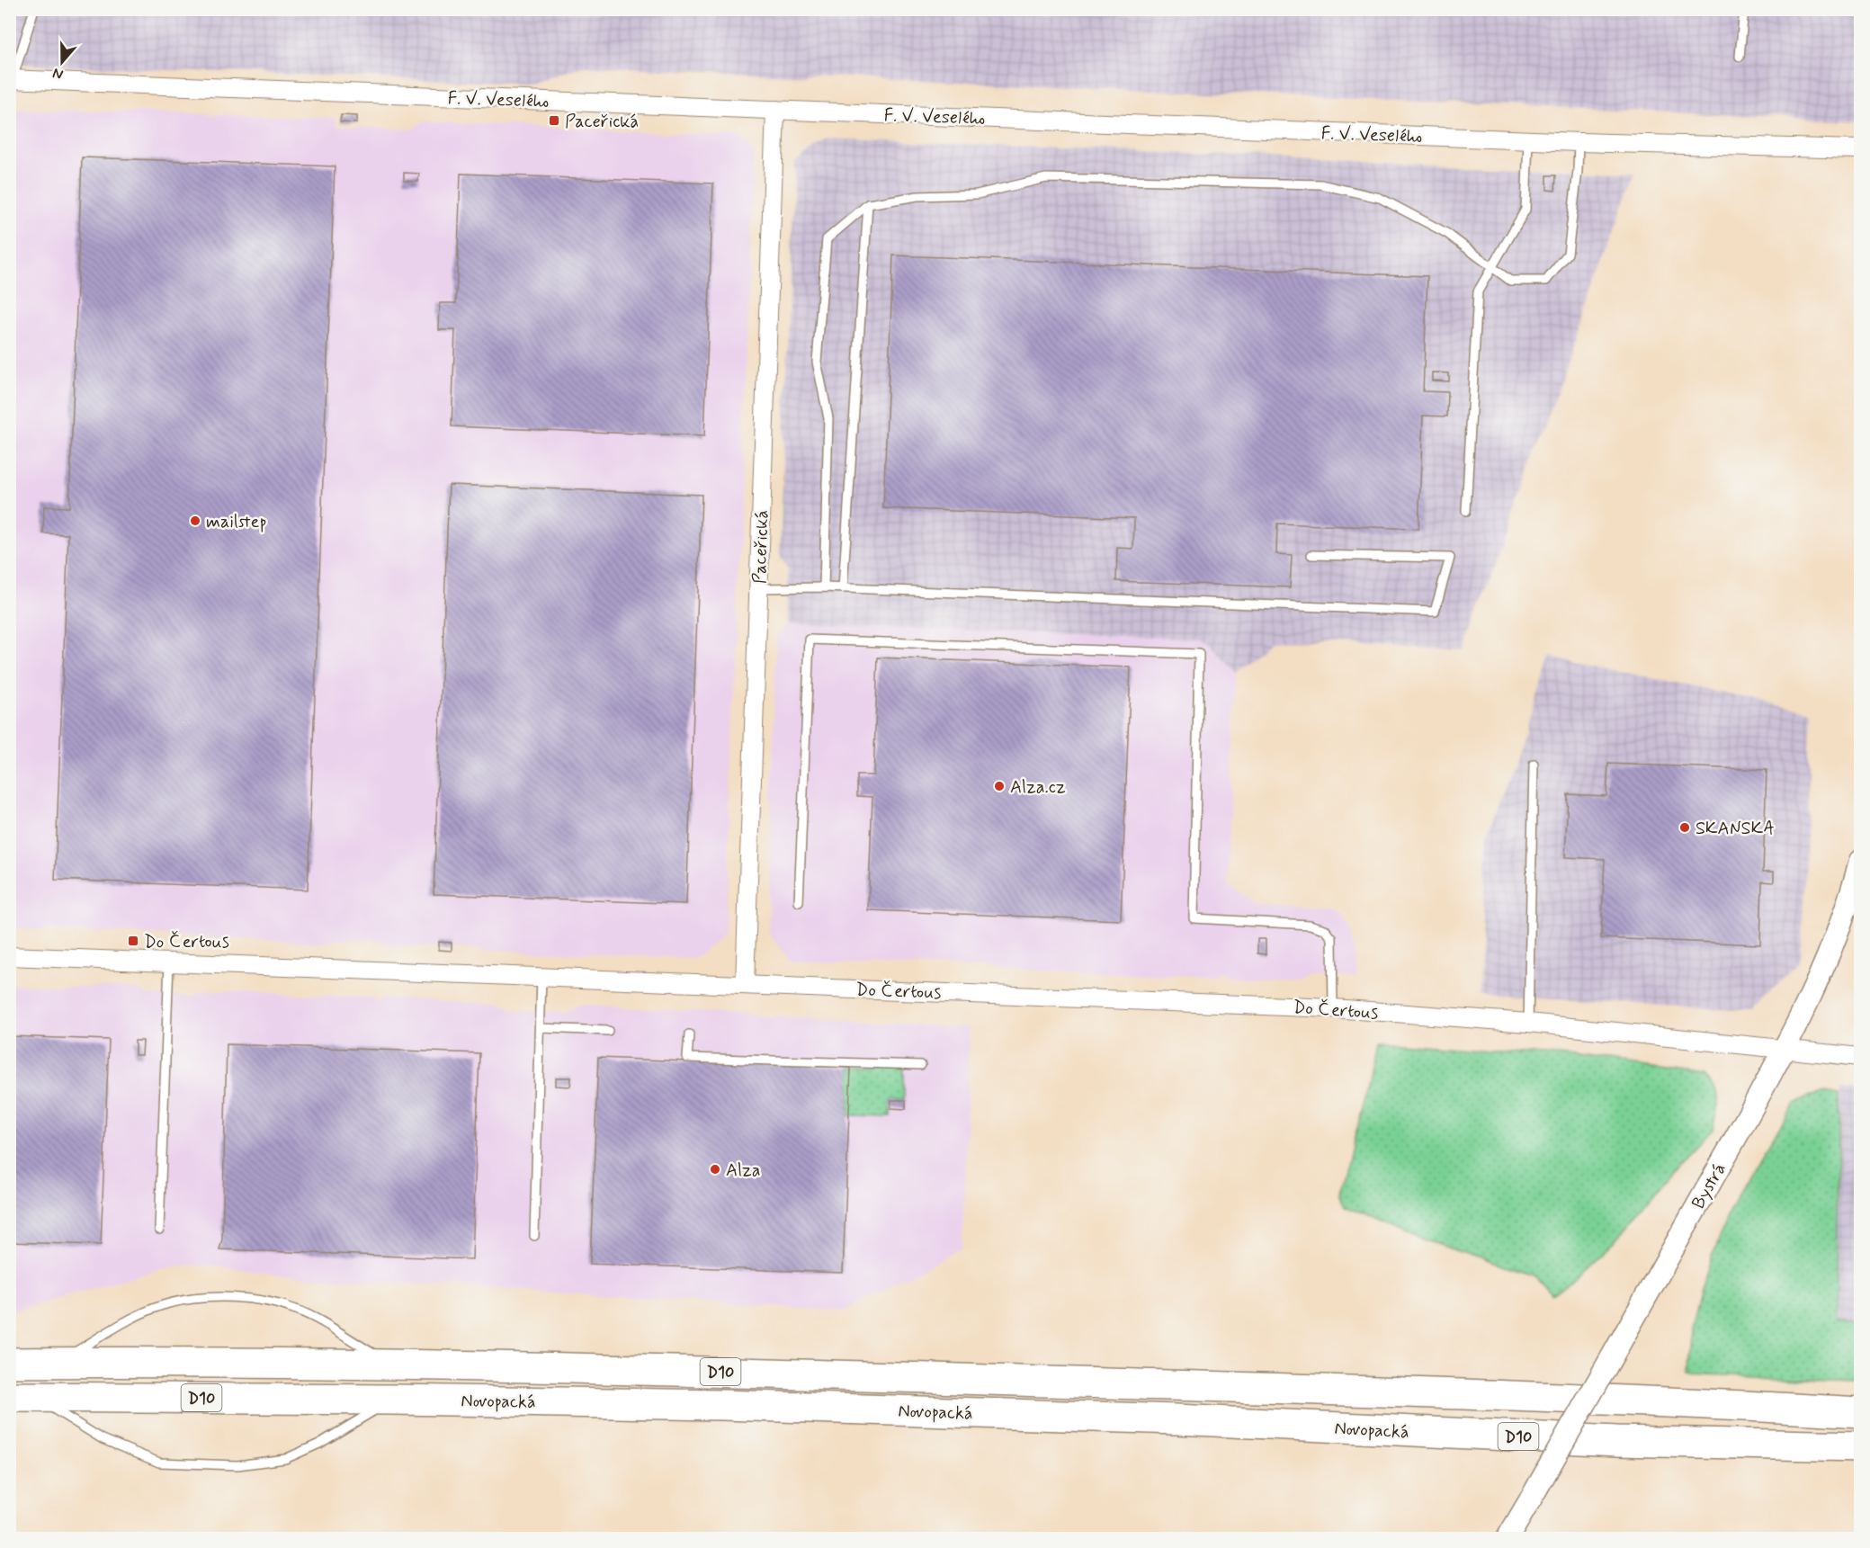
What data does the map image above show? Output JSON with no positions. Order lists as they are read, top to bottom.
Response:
{
  "streets": {
    "highway": ["D10", "Novopacká"],
    "street": [
      "F. V. Veselého",
      "Paceřická",
      "Do Čertous",
      "Bystrá"
    ]
  },
  "crossings": [
    ["F. V. Veselého", "Paceřická"],
    ["Paceřická", "Do Čertous"],
    ["Do Čertous", "Bystrá"]
  ],
  "places": {
    "transit": ["Paceřická", "Do Čertous"],
    "other": [
      "mailstep",
      "Alza.cz",
      "SKANSKA",
      "Alza"
    ]
  },
  "north": "bottom"
}
